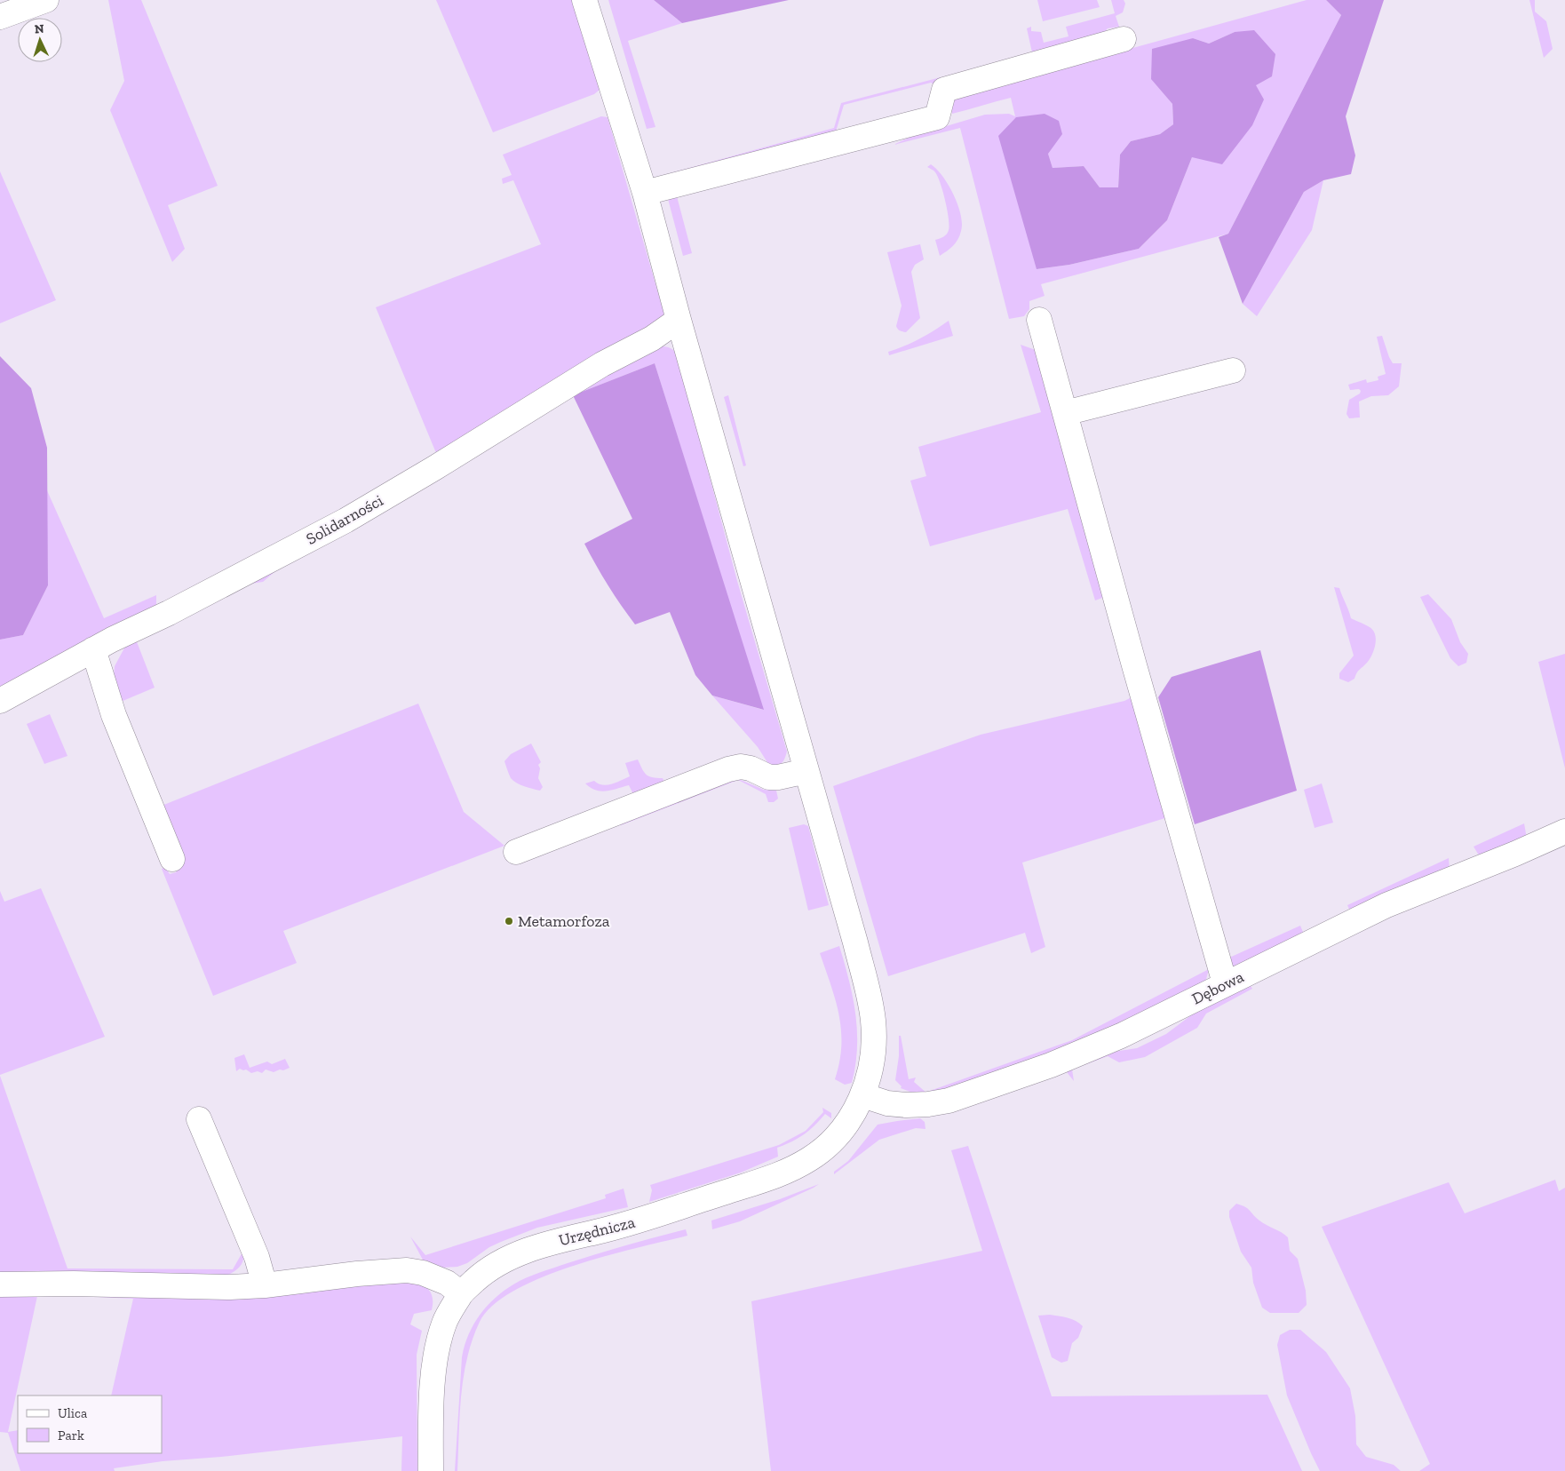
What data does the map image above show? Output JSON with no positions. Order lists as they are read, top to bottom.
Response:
{
  "streets": {
    "street": ["Solidarności", "Dębowa", "Urzędnicza"]
  },
  "crossings": [
    ["Solidarności", "Urzędnicza"],
    ["Dębowa", "Urzędnicza"]
  ],
  "places": ["Metamorfoza"],
  "legend": ["Ulica", "Park"],
  "north": "top"
}
